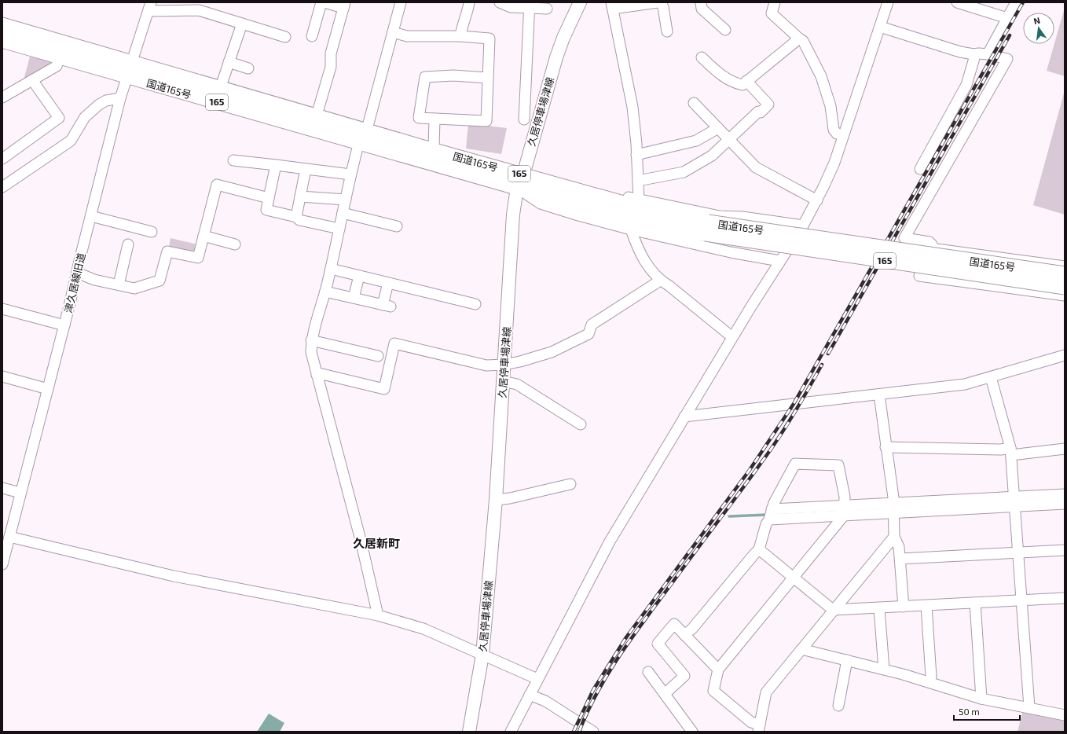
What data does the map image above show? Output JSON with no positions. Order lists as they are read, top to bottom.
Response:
{
  "streets": {
    "highway": ["国道165号", "165"],
    "main road": ["久居停車場津線"],
    "street": ["津久居線旧道"]
  },
  "crossings": [
    ["国道165号", "久居停車場津線"],
    ["国道165号", "津久居線旧道"]
  ],
  "districts": ["久居新町"],
  "scale_bar": "50 m",
  "north": "top"
}
